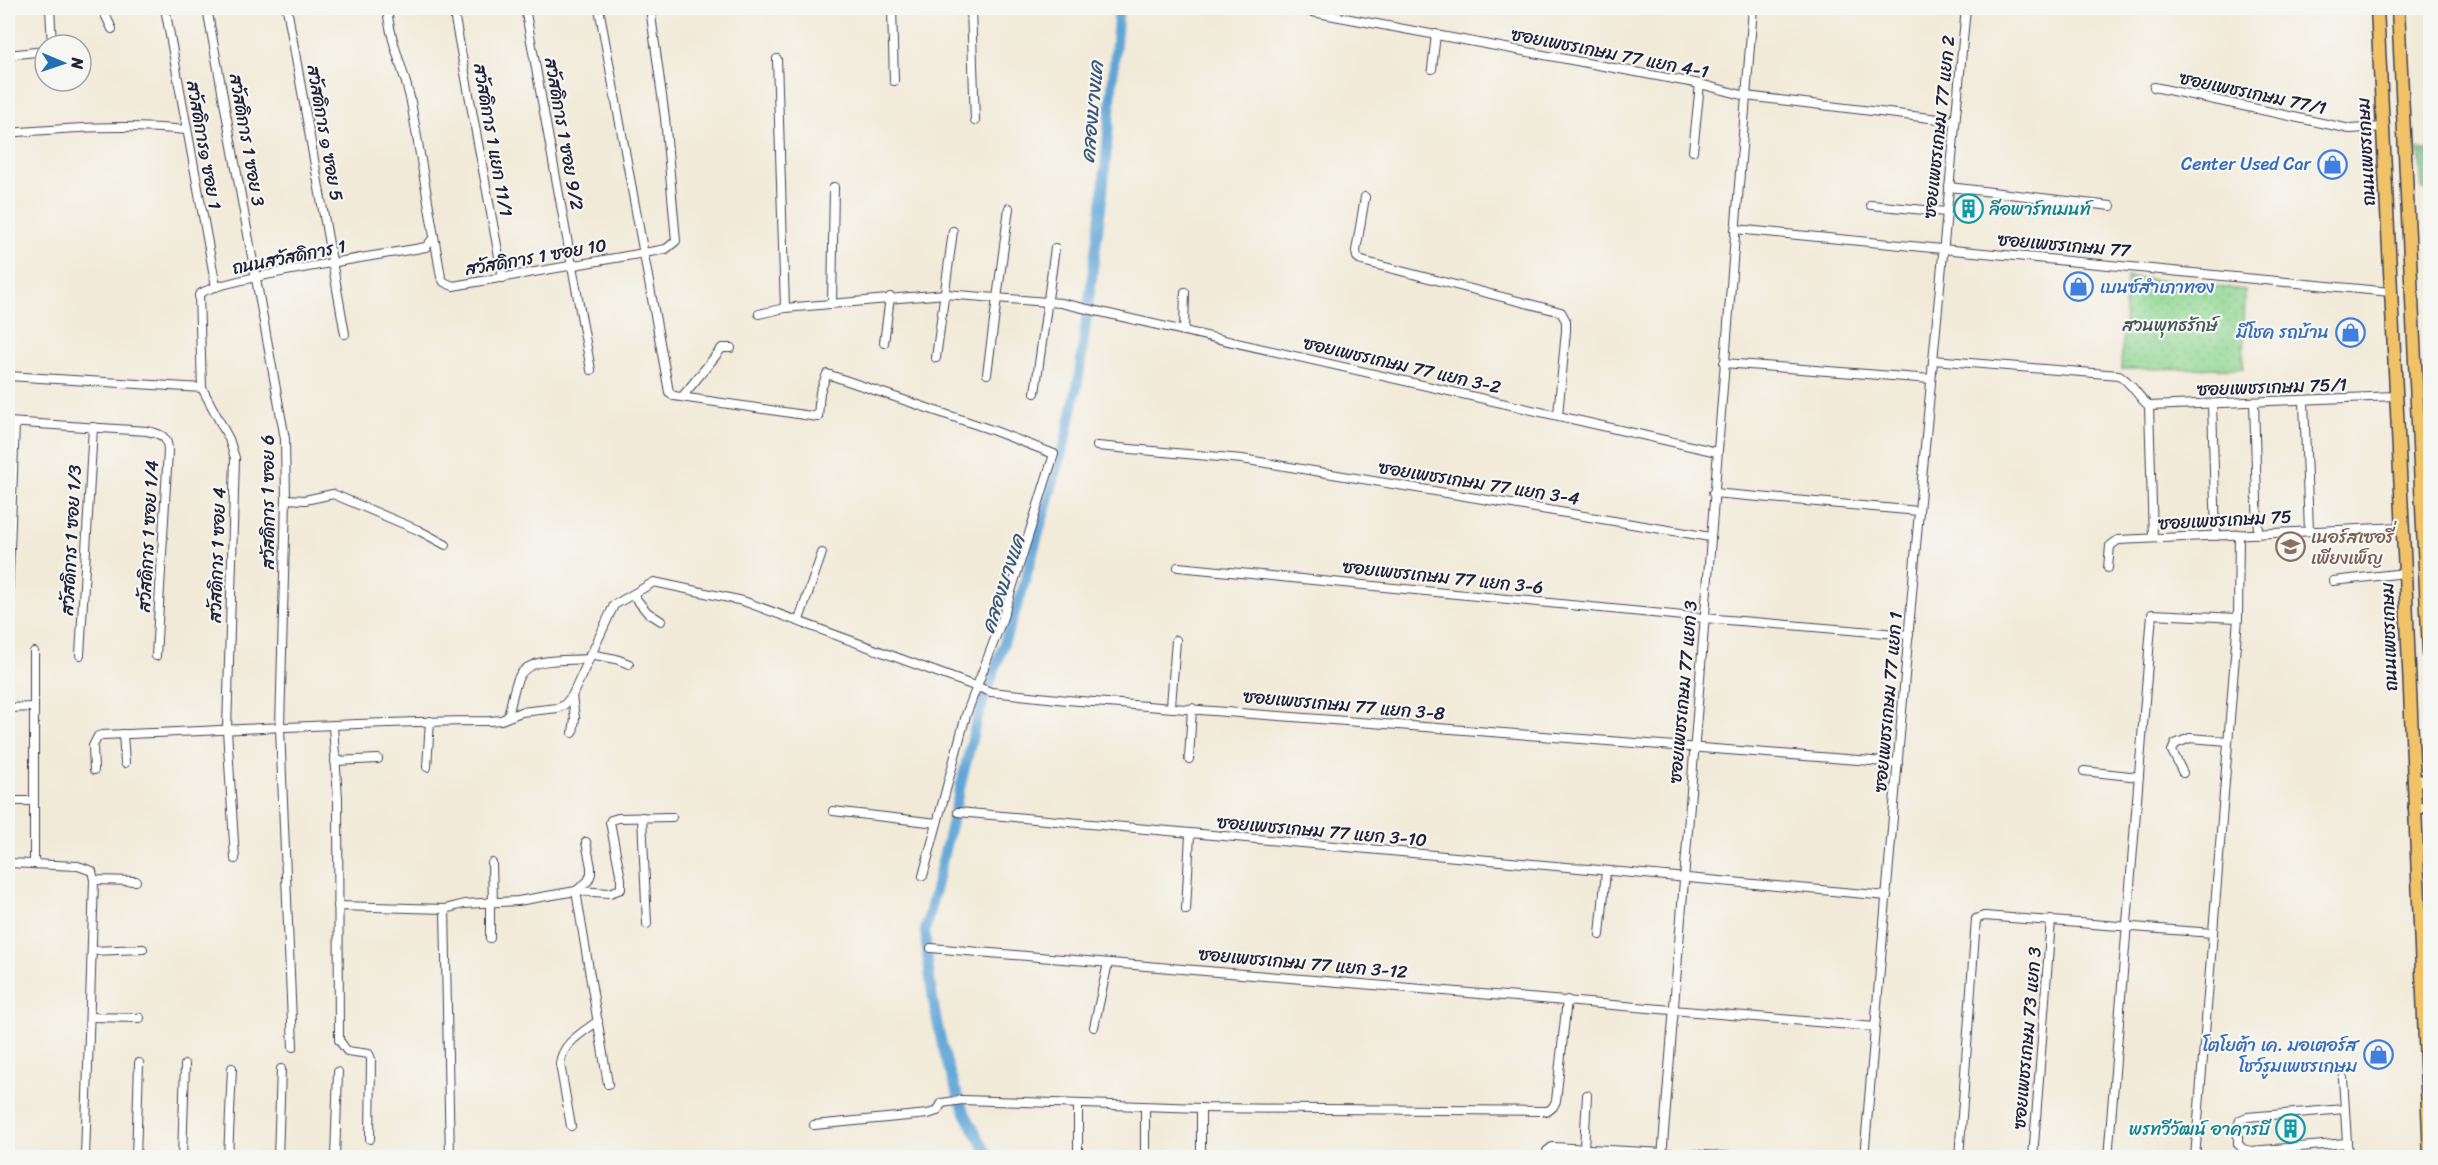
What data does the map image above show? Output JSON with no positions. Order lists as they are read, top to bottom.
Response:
{
  "streets": {
    "main road": ["ถนนเพชรเกษม"],
    "street": [
      "ซอยเพชรเกษม 77 แยก 4-1",
      "ซอยเพชรเกษม 77/1",
      "ซอยเพชรเกษม 77 แยก 2",
      "สวัสดิการ ๑ ซอย 5",
      "สวัสดิการ 1 ซอย 9/2",
      "สวัสดิการ 1 ซอย 3",
      "สวัสดิการ 1 แยก 11/1",
      "สวัสดิการ๑ ซอย 1",
      "ซอยเพชรเกษม 77",
      "ถนนสวัสดิการ 1",
      "สวัสดิการ 1 ซอย 10",
      "ซอยเพชรเกษม 77 แยก 3-2",
      "ซอยเพชรเกษม 75/1",
      "ซอยเพชรเกษม 77 แยก 3-4",
      "สวัสดิการ 1 ซอย 6",
      "ซอยเพชรเกษม 75",
      "สวัสดิการ 1 ซอย 1/4",
      "สวัสดิการ 1 ซอย 1/3",
      "สวัสดิการ 1 ซอย 4",
      "ซอยเพชรเกษม 77 แยก 3-6",
      "ซอยเพชรเกษม 77 แยก 3",
      "ซอยเพชรเกษม 77 แยก 1",
      "ซอยเพชรเกษม 77 แยก 3-8",
      "ซอยเพชรเกษม 77 แยก 3-10",
      "ซอยเพชรเกษม 77 แยก 3-12",
      "ซอยเพชรเกษม 73 แยก 3"
    ]
  },
  "crossings": [
    ["ซอยเพชรเกษม 77 แยก 4-1", "ซอยเพชรเกษม 77 แยก 2"],
    ["ซอยเพชรเกษม 77 แยก 4-1", "ซอยเพชรเกษม 77 แยก 3"],
    ["ซอยเพชรเกษม 77/1", "ถนนเพชรเกษม"],
    ["ซอยเพชรเกษม 77 แยก 2", "ซอยเพชรเกษม 77"],
    ["ซอยเพชรเกษม 77 แยก 2", "ซอยเพชรเกษม 77 แยก 1"],
    ["สวัสดิการ ๑ ซอย 5", "ถนนสวัสดิการ 1"],
    ["สวัสดิการ 1 ซอย 9/2", "สวัสดิการ 1 ซอย 10"],
    ["สวัสดิการ 1 ซอย 3", "ถนนสวัสดิการ 1"],
    ["สวัสดิการ 1 ซอย 3", "สวัสดิการ 1 ซอย 6"],
    ["สวัสดิการ 1 แยก 11/1", "สวัสดิการ 1 ซอย 10"],
    ["สวัสดิการ๑ ซอย 1", "ถนนสวัสดิการ 1"],
    ["ถนนเพชรเกษม", "ซอยเพชรเกษม 77"],
    ["ถนนเพชรเกษม", "ซอยเพชรเกษม 75/1"],
    ["ถนนเพชรเกษม", "ซอยเพชรเกษม 75"],
    ["ซอยเพชรเกษม 77", "ซอยเพชรเกษม 77 แยก 3"],
    ["ซอยเพชรเกษม 77", "ซอยเพชรเกษม 77 แยก 1"],
    ["ถนนสวัสดิการ 1", "สวัสดิการ 1 ซอย 10"],
    ["ถนนสวัสดิการ 1", "สวัสดิการ 1 ซอย 6"],
    ["ถนนสวัสดิการ 1", "สวัสดิการ 1 ซอย 4"],
    ["ซอยเพชรเกษม 77 แยก 3-2", "ซอยเพชรเกษม 77 แยก 3"],
    ["ซอยเพชรเกษม 77 แยก 3-4", "ซอยเพชรเกษม 77 แยก 3"],
    ["สวัสดิการ 1 ซอย 1/4", "สวัสดิการ 1 ซอย 1/3"],
    ["ซอยเพชรเกษม 77 แยก 3-6", "ซอยเพชรเกษม 77 แยก 3"],
    ["ซอยเพชรเกษม 77 แยก 3-6", "ซอยเพชรเกษม 77 แยก 1"],
    ["ซอยเพชรเกษม 77 แยก 3", "ซอยเพชรเกษม 77 แยก 3-8"],
    ["ซอยเพชรเกษม 77 แยก 3", "ซอยเพชรเกษม 77 แยก 3-10"],
    ["ซอยเพชรเกษม 77 แยก 3", "ซอยเพชรเกษม 77 แยก 3-12"],
    ["ซอยเพชรเกษม 77 แยก 1", "ซอยเพชรเกษม 77 แยก 3-8"],
    ["ซอยเพชรเกษม 77 แยก 1", "ซอยเพชรเกษม 77 แยก 3-10"],
    ["ซอยเพชรเกษม 77 แยก 1", "ซอยเพชรเกษม 77 แยก 3-12"]
  ],
  "water": ["คลองบางแค"],
  "parks": ["สวนพุทธรักษ์"],
  "places": {
    "shop": [
      "Center Used Car",
      "เบนซ์สำเภาทอง",
      "มีโชค รถบ้าน",
      "โตโยต้า เค. มอเตอร์ส โชว์รูมเพชรเกษม"
    ],
    "building": ["ลีอพาร์ทเมนท์", "พรทวีวัฒน์ อาคารบี"],
    "school or university": ["เนอร์สเซอรี่ เพียงเพ็ญ"]
  },
  "north": "right"
}
